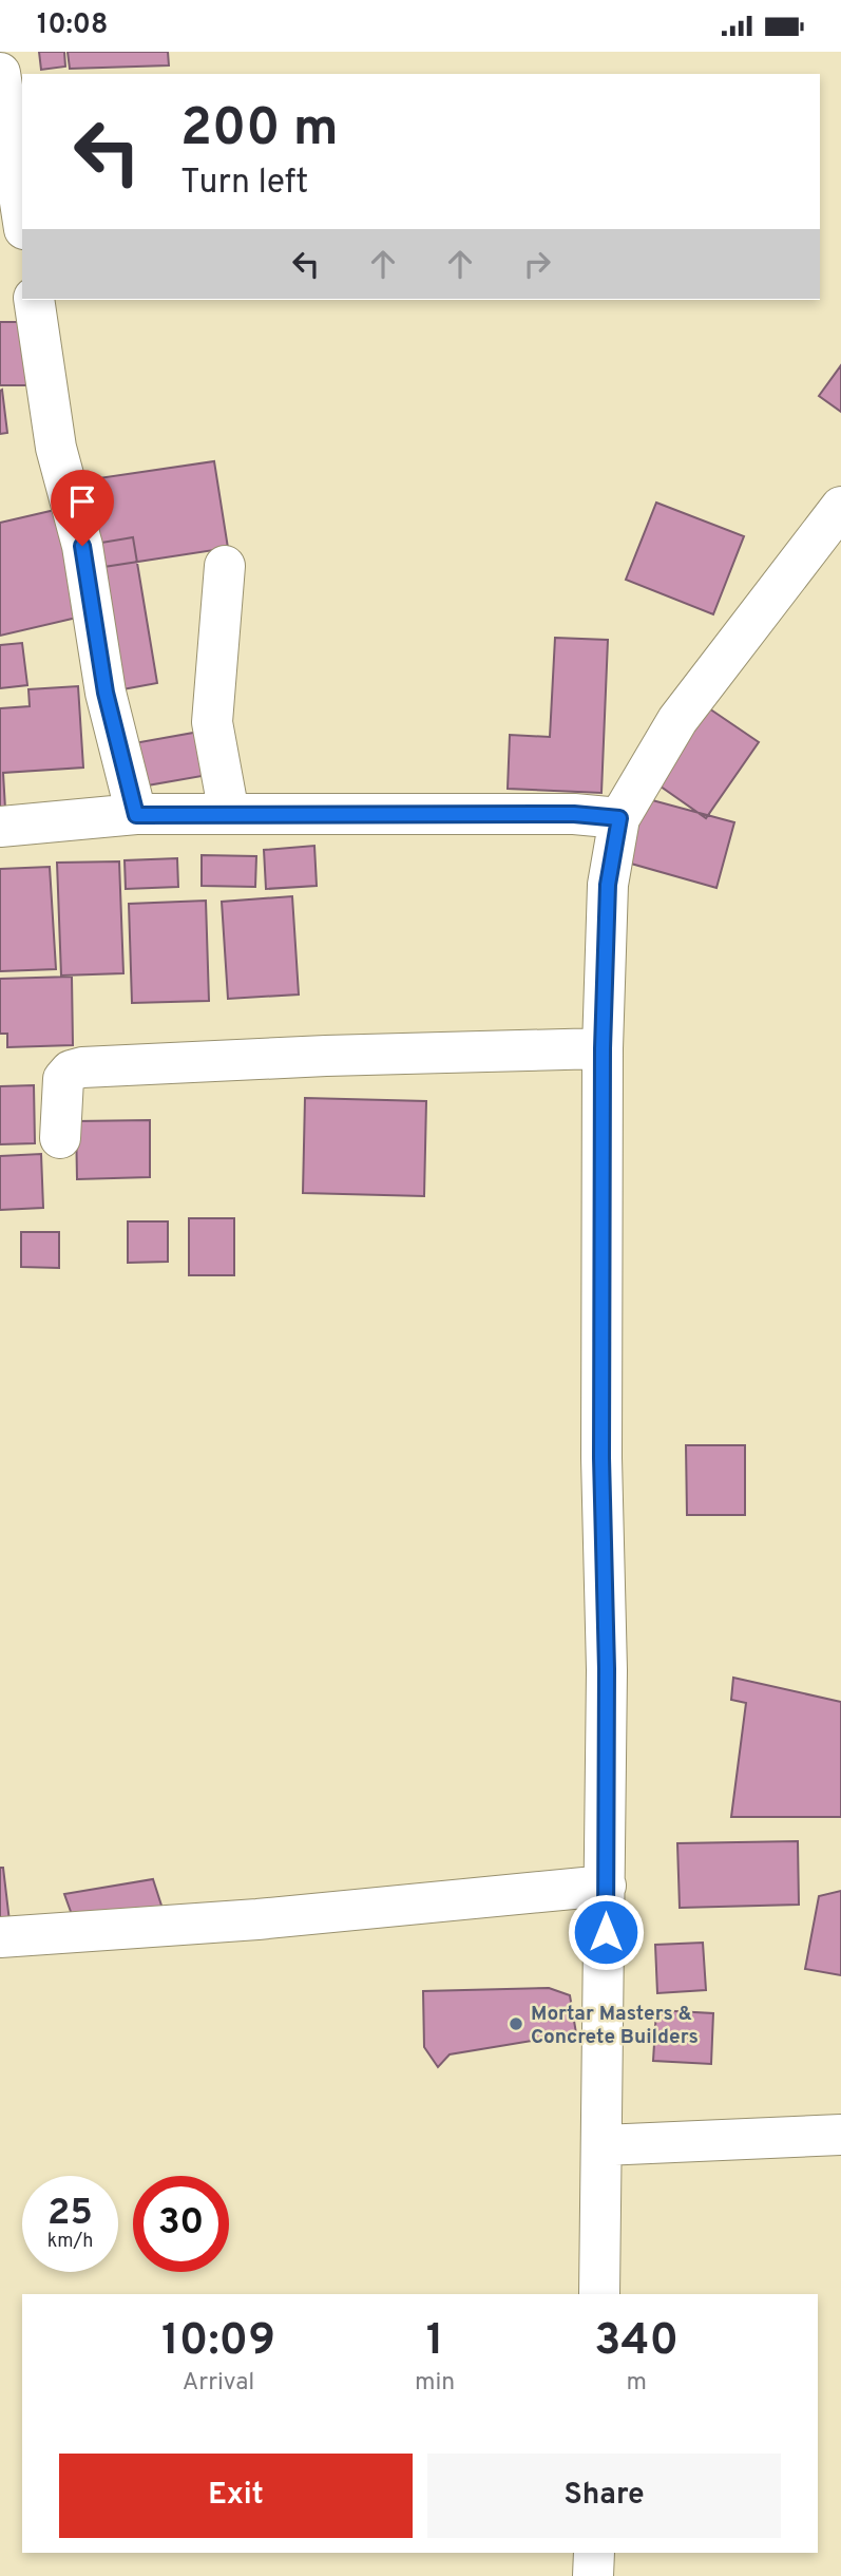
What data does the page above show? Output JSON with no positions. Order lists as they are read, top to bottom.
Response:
{
  "places": ["Mortar Masters & Concrete Builders"],
  "page": {
    "status": "10:08",
    "turn": ["200 m", "Turn left"],
    "speed": "25 km/h",
    "limit": "30",
    "eta": [
      "10:09",
      "Arrival",
      "1",
      "min",
      "340",
      "m"
    ],
    "buttons": ["Exit", "Share"]
  }
}
